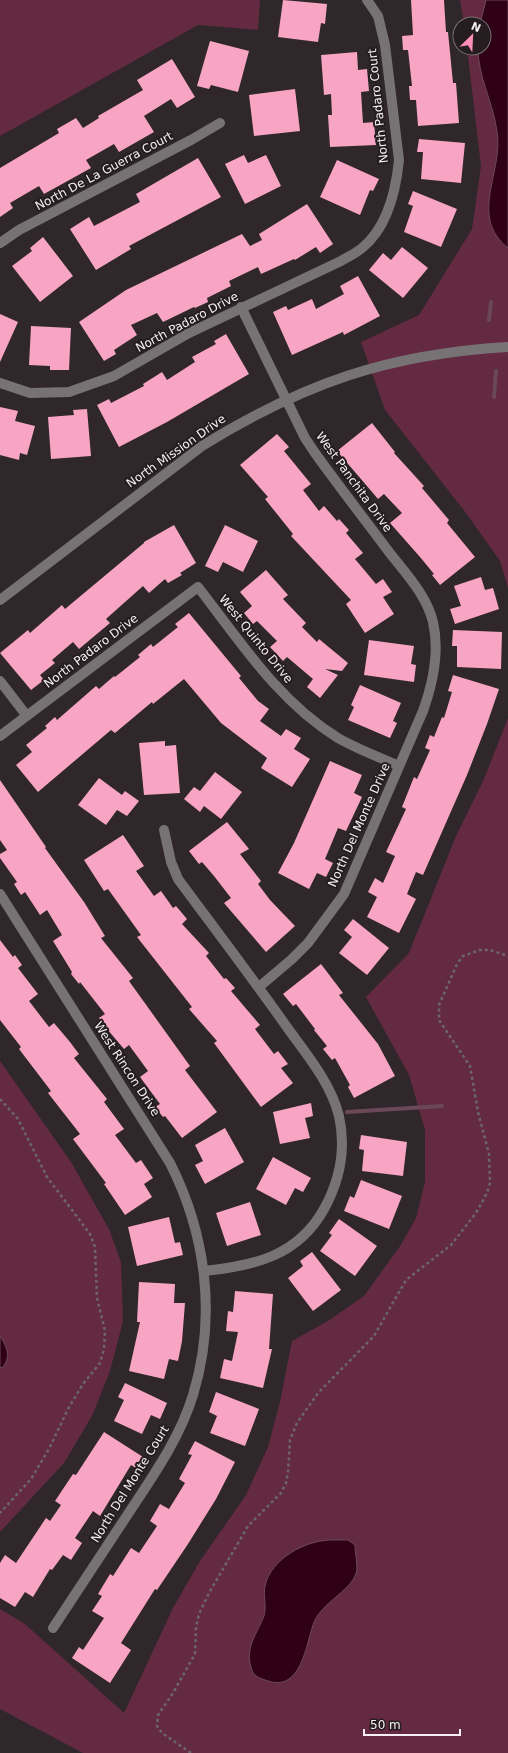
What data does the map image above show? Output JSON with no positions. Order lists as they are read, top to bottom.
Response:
{
  "streets": {
    "street": [
      "North Padaro Court",
      "North De La Guerra Court",
      "North Padaro Drive",
      "North Mission Drive",
      "West Panchita Drive",
      "West Quinto Drive",
      "North Del Monte Drive",
      "West Rincon Drive",
      "North Del Monte Court"
    ]
  },
  "crossings": [
    ["North Padaro Court", "North Padaro Drive"],
    ["North Padaro Drive", "West Panchita Drive"],
    ["North Padaro Drive", "West Quinto Drive"],
    ["North Mission Drive", "West Panchita Drive"],
    ["West Panchita Drive", "North Del Monte Drive"],
    ["West Quinto Drive", "North Del Monte Drive"],
    ["West Rincon Drive", "North Del Monte Court"]
  ],
  "scale_bar": "50 m",
  "north": "top right"
}
